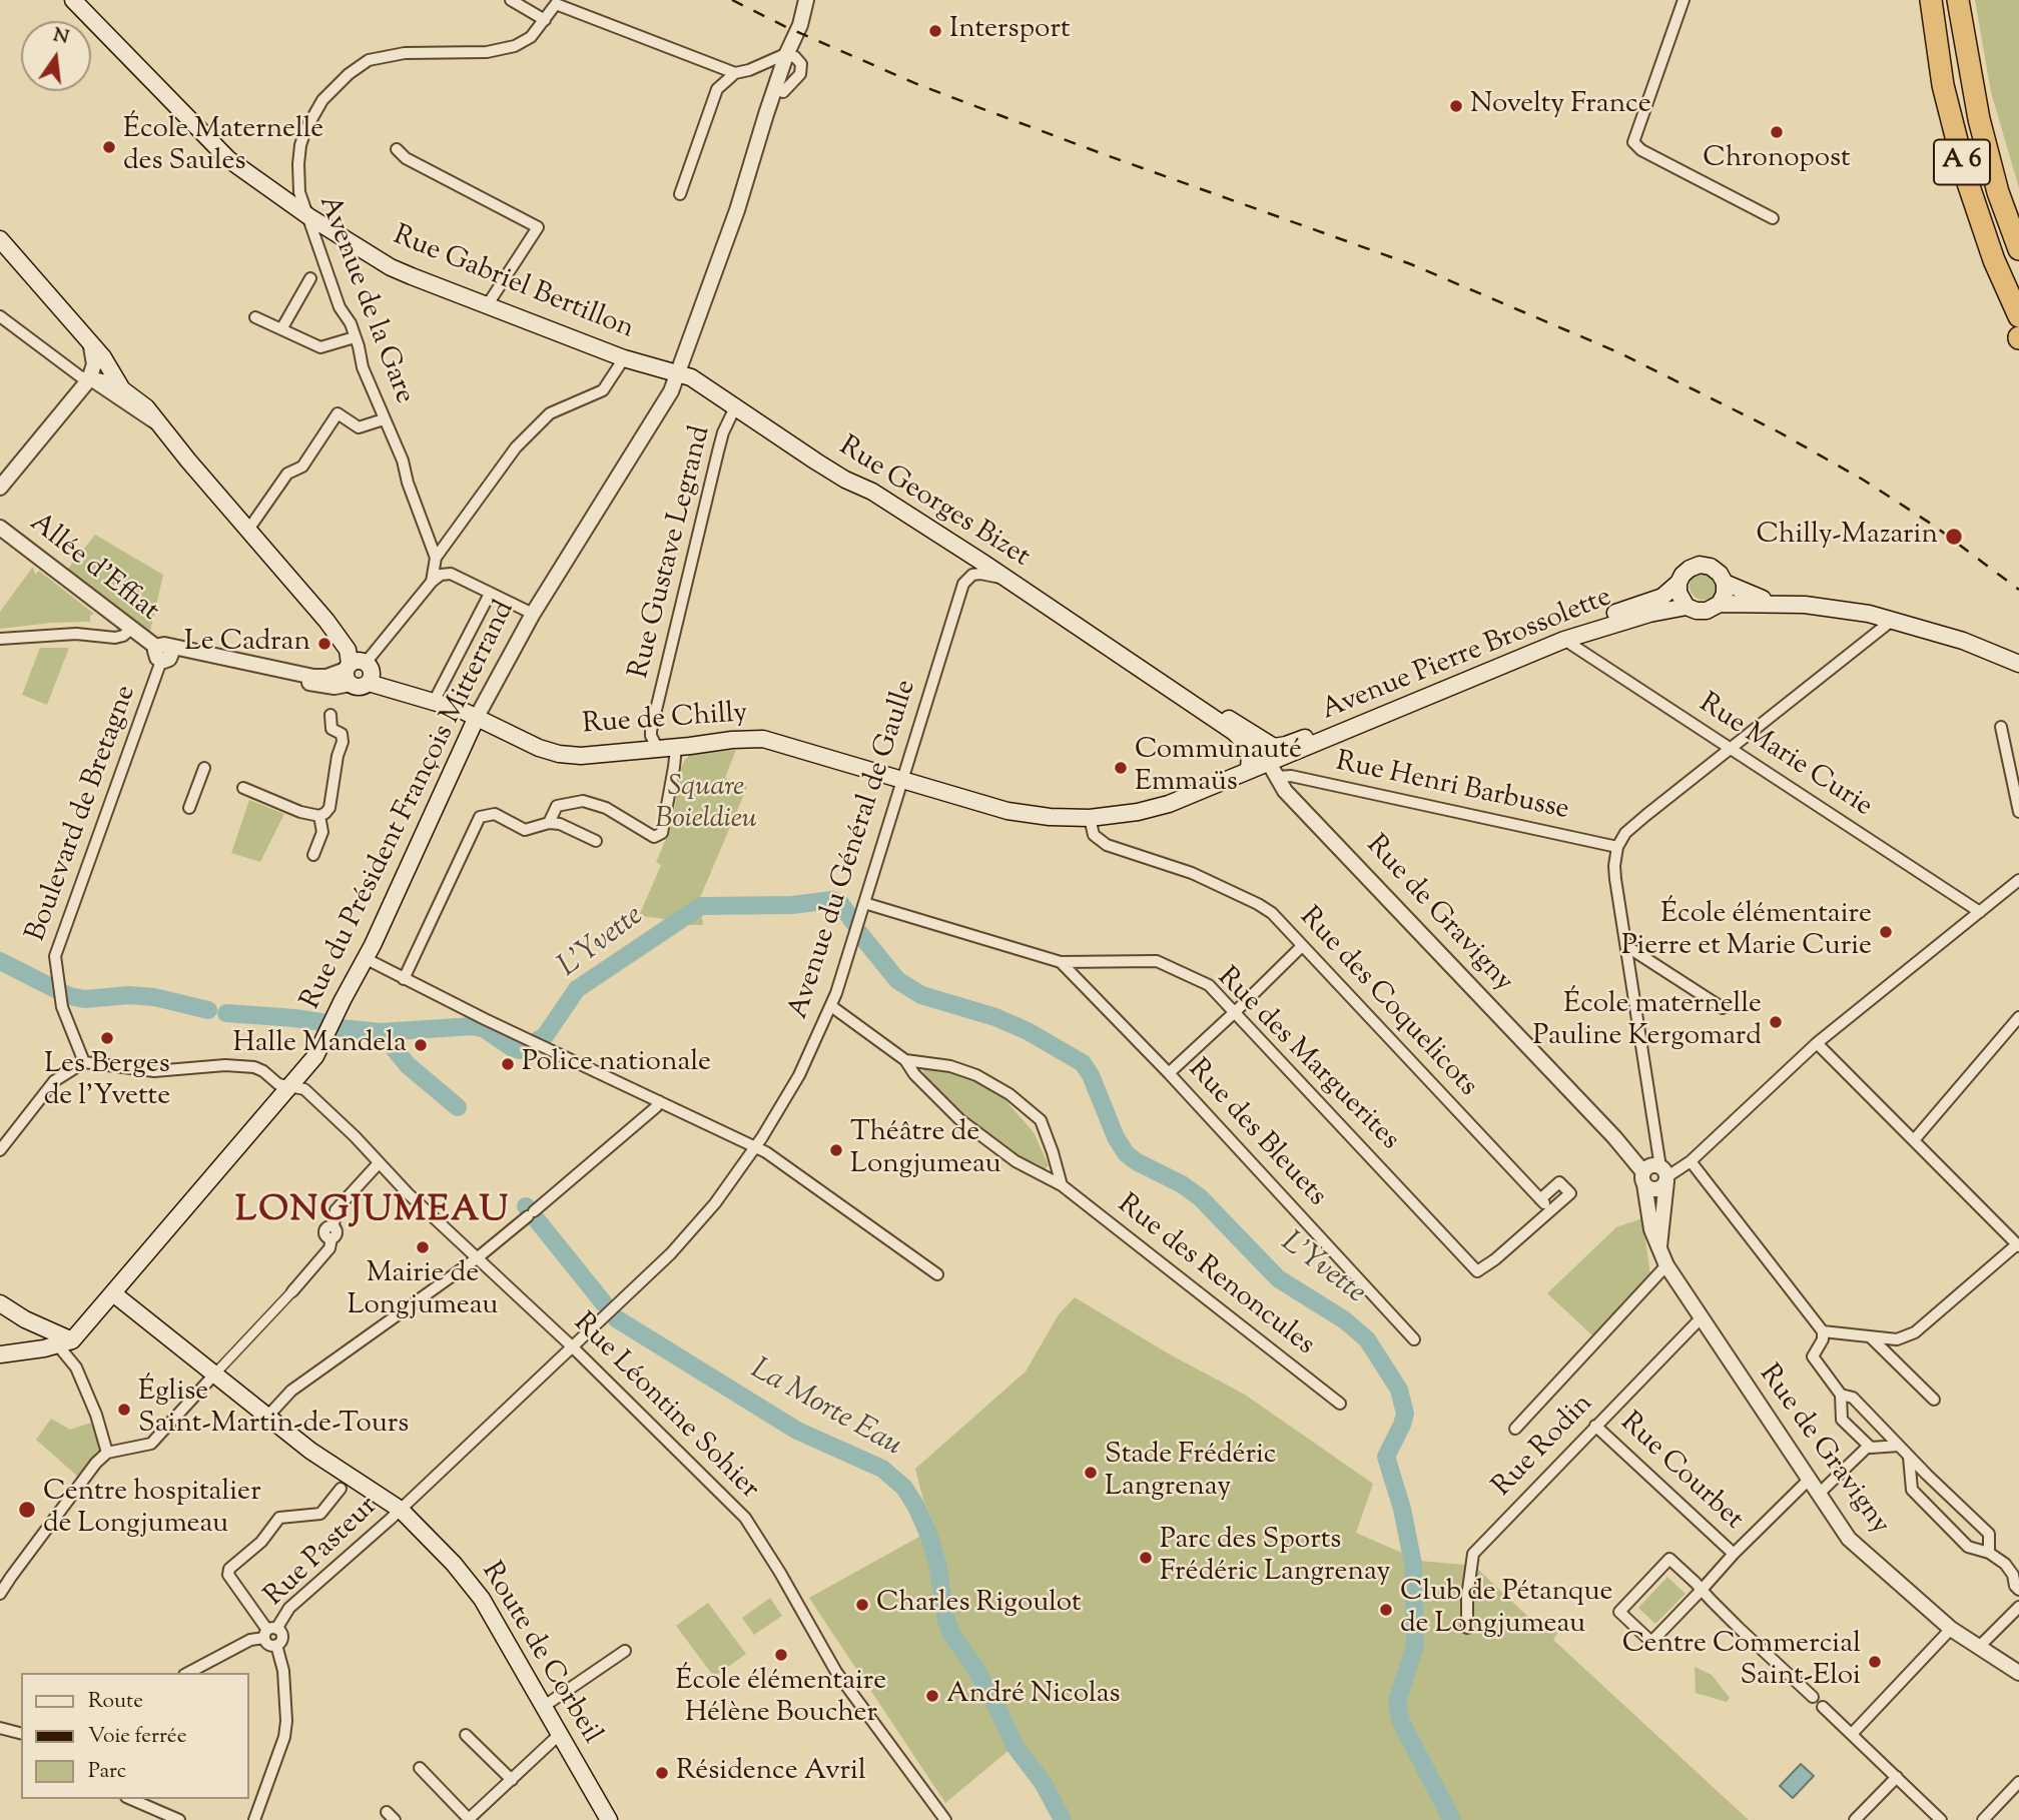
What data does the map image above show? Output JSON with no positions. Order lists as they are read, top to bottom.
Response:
{
  "streets": {
    "highway": ["A 6"],
    "main road": [
      "Rue Gabriel Bertillon",
      "Rue Georges Bizet",
      "Avenue Pierre Brossolette",
      "Rue de Chilly",
      "Rue du Président François Mitterrand",
      "Route de Corbeil"
    ],
    "street": [
      "Avenue de la Gare",
      "Rue Gustave Legrand",
      "Allée d'Effiat",
      "Rue Marie Curie",
      "Rue Henri Barbusse",
      "Boulevard de Bretagne",
      "Avenue du Général de Gaulle",
      "Rue de Gravigny",
      "Rue des Coquelicots",
      "Rue des Marguerites",
      "Rue des Bleuets",
      "Rue des Renoncules",
      "Rue Léontine Sohier",
      "Rue Rodin",
      "Rue Courbet",
      "Rue Pasteur"
    ]
  },
  "crossings": [
    ["Rue Gabriel Bertillon", "Avenue de la Gare"],
    ["Rue Gabriel Bertillon", "Rue Georges Bizet"],
    ["Rue Gabriel Bertillon", "Rue du Président François Mitterrand"],
    ["Rue Georges Bizet", "Rue Gustave Legrand"],
    ["Rue Georges Bizet", "Avenue Pierre Brossolette"],
    ["Rue Georges Bizet", "Rue de Chilly"],
    ["Rue Georges Bizet", "Rue Henri Barbusse"],
    ["Rue Georges Bizet", "Rue du Président François Mitterrand"],
    ["Rue Georges Bizet", "Avenue du Général de Gaulle"],
    ["Rue Georges Bizet", "Rue de Gravigny"],
    ["Rue Gustave Legrand", "Rue de Chilly"],
    ["Allée d'Effiat", "Boulevard de Bretagne"],
    ["Avenue Pierre Brossolette", "Rue de Chilly"],
    ["Avenue Pierre Brossolette", "Rue Marie Curie"],
    ["Avenue Pierre Brossolette", "Rue Henri Barbusse"],
    ["Avenue Pierre Brossolette", "Rue de Gravigny"],
    ["Rue de Chilly", "Rue Henri Barbusse"],
    ["Rue de Chilly", "Rue du Président François Mitterrand"],
    ["Rue de Chilly", "Avenue du Général de Gaulle"],
    ["Rue de Chilly", "Rue de Gravigny"],
    ["Rue de Chilly", "Rue des Coquelicots"],
    ["Rue Henri Barbusse", "Rue de Gravigny"],
    ["Rue du Président François Mitterrand", "Rue Léontine Sohier"],
    ["Rue du Président François Mitterrand", "Route de Corbeil"],
    ["Boulevard de Bretagne", "Rue Léontine Sohier"],
    ["Avenue du Général de Gaulle", "Rue des Marguerites"],
    ["Avenue du Général de Gaulle", "Rue des Renoncules"],
    ["Avenue du Général de Gaulle", "Rue Léontine Sohier"],
    ["Avenue du Général de Gaulle", "Rue Pasteur"],
    ["Rue de Gravigny", "Rue Rodin"],
    ["Rue des Coquelicots", "Rue des Marguerites"],
    ["Rue des Marguerites", "Rue des Bleuets"],
    ["Rue Léontine Sohier", "Rue Pasteur"],
    ["Rue Rodin", "Rue Courbet"],
    ["Rue Pasteur", "Route de Corbeil"]
  ],
  "districts": ["LONGJUMEAU"],
  "water": ["L'Yvette", "La Morte Eau"],
  "parks": ["Square Boieldieu"],
  "places": [
    "Intersport",
    "Novelty France",
    "Chronopost",
    "École Maternelle des Saules",
    "Chilly-Mazarin",
    "Le Cadran",
    "Communauté Emmaüs",
    "École élémentaire Pierre et Marie Curie",
    "École maternelle Pauline Kergomard",
    "Les Berges de l'Yvette",
    "Halle Mandela",
    "Police nationale",
    "Théâtre de Longjumeau",
    "Mairie de Longjumeau",
    "Église Saint-Martin-de-Tours",
    "Stade Frédéric Langrenay",
    "Centre hospitalier de Longjumeau",
    "Parc des Sports Frédéric Langrenay",
    "Charles Rigoulot",
    "Club de Pétanque de Longjumeau",
    "École élémentaire Hélène Boucher",
    "Centre Commercial Saint-Eloi",
    "André Nicolas",
    "Résidence Avril"
  ],
  "legend": ["Route", "Voie ferrée", "Parc"],
  "north": "top"
}
